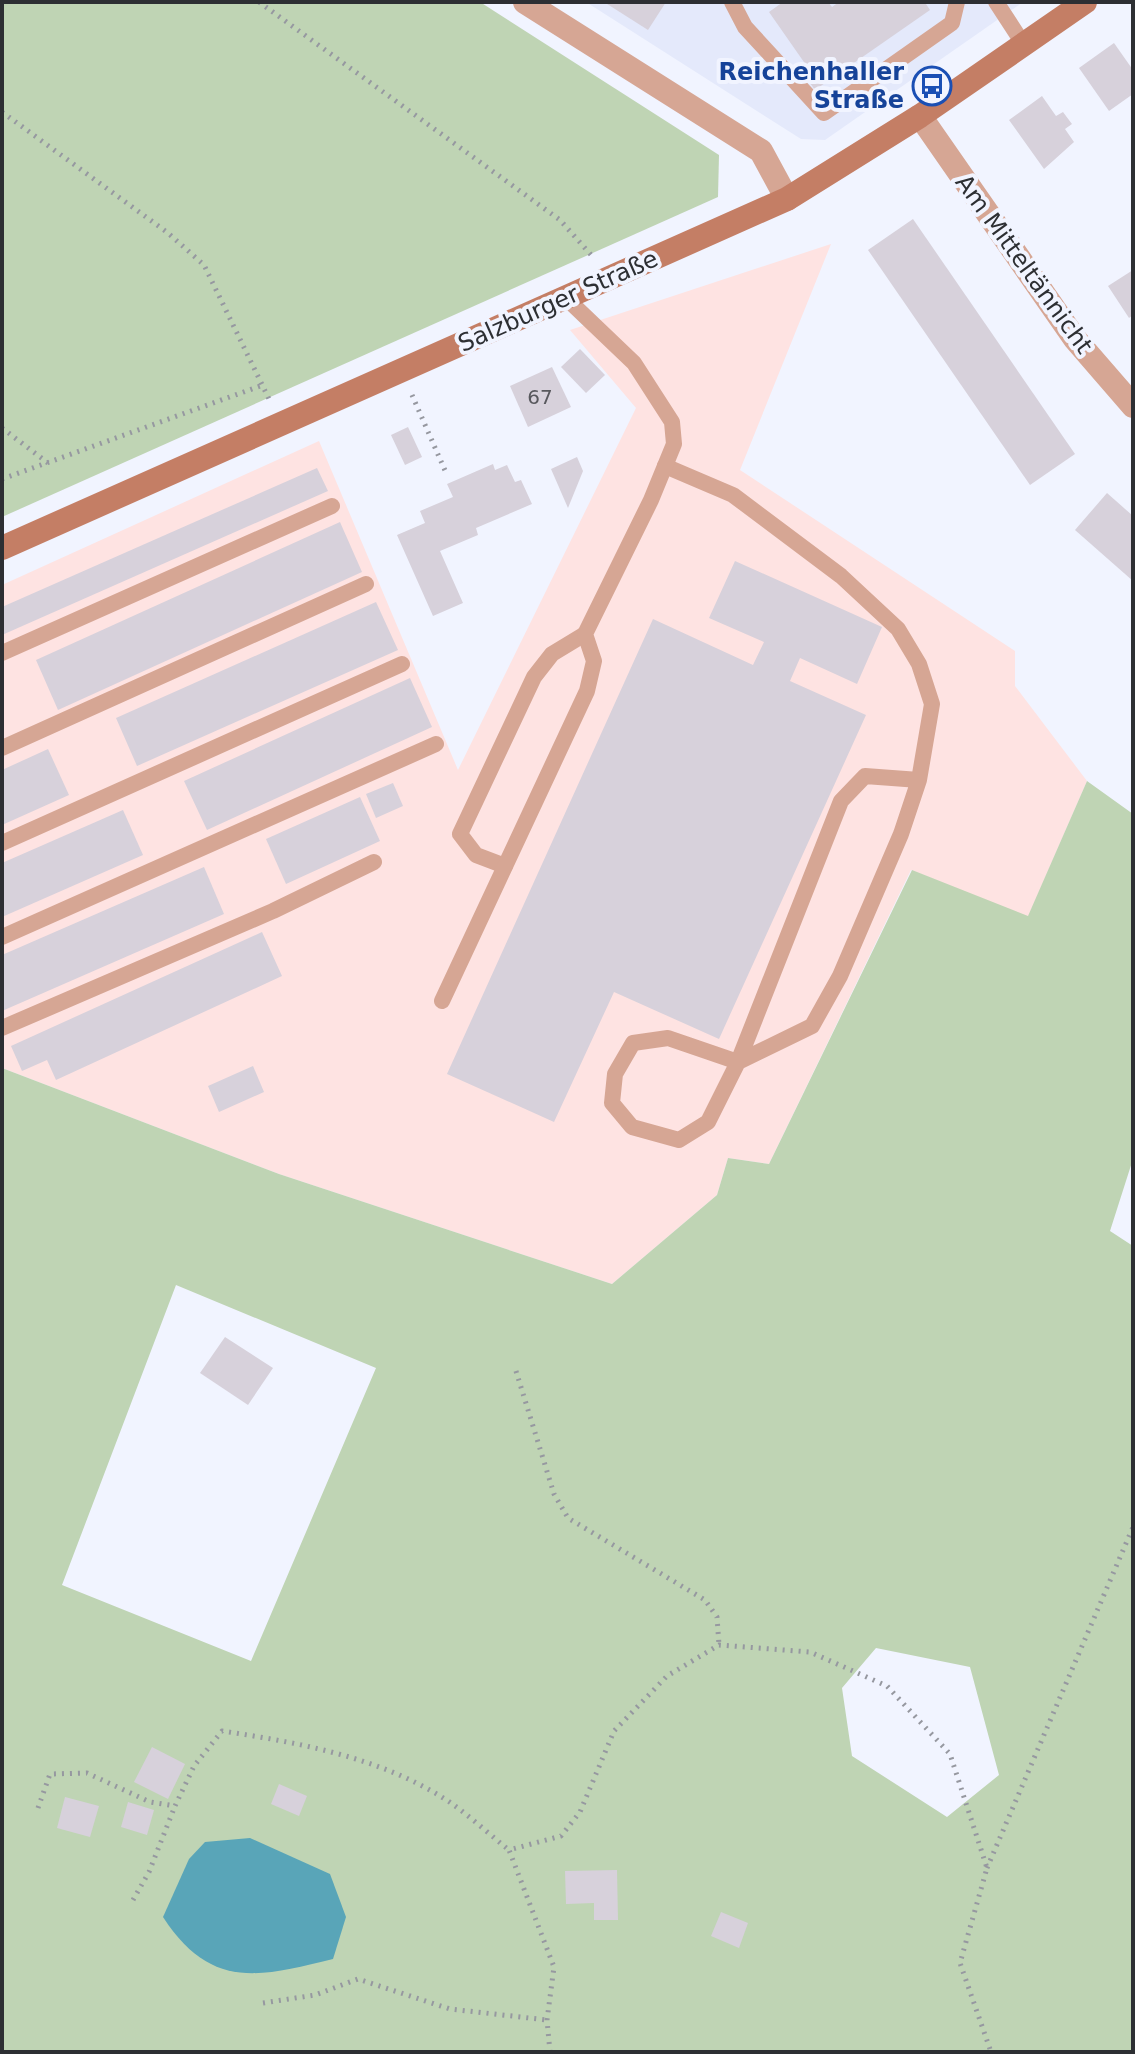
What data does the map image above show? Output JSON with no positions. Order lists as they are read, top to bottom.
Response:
{
  "streets": {
    "street": ["Am Mitteltännicht", "Salzburger Straße"]
  },
  "crossings": [
    ["Am Mitteltännicht", "Salzburger Straße"]
  ],
  "places": {
    "bus stop": ["Reichenhaller Straße"]
  },
  "house_numbers": ["67"]
}
